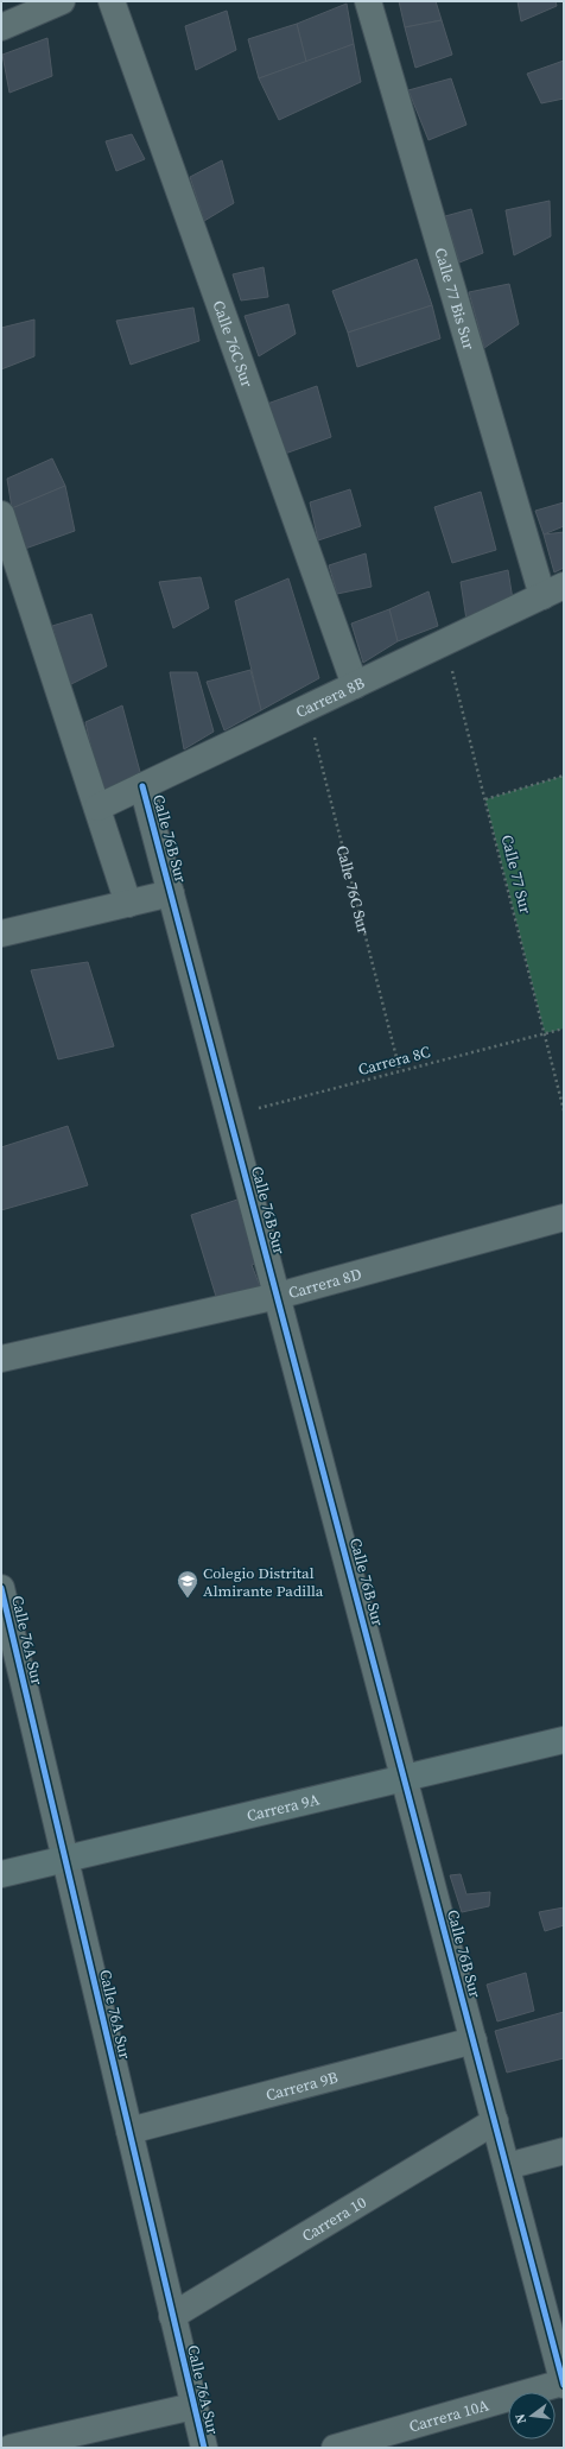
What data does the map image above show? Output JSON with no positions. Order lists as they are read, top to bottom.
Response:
{
  "streets": {
    "street": [
      "Calle 77 Bis Sur",
      "Calle 76C Sur",
      "Carrera 8B",
      "Calle 76B Sur",
      "Carrera 8D",
      "Calle 76A Sur",
      "Carrera 9A",
      "Carrera 9B",
      "Carrera 10",
      "Carrera 10A"
    ],
    "path": ["Calle 77 Sur", "Carrera 8C"]
  },
  "crossings": [
    ["Calle 77 Bis Sur", "Carrera 8B"],
    ["Calle 76C Sur", "Carrera 8B"],
    ["Calle 76C Sur", "Carrera 8C"],
    ["Carrera 8B", "Calle 76B Sur"],
    ["Carrera 8B", "Calle 77 Sur"],
    ["Calle 76B Sur", "Carrera 8C"],
    ["Calle 76B Sur", "Carrera 8D"],
    ["Calle 76B Sur", "Carrera 9A"],
    ["Calle 76B Sur", "Carrera 9B"],
    ["Calle 76B Sur", "Carrera 10"],
    ["Calle 76B Sur", "Carrera 10A"],
    ["Calle 77 Sur", "Carrera 8C"],
    ["Calle 76A Sur", "Carrera 9A"],
    ["Calle 76A Sur", "Carrera 9B"],
    ["Calle 76A Sur", "Carrera 10"]
  ],
  "places": {
    "school or university": ["Colegio Distrital Almirante Padilla"]
  },
  "north": "left"
}
